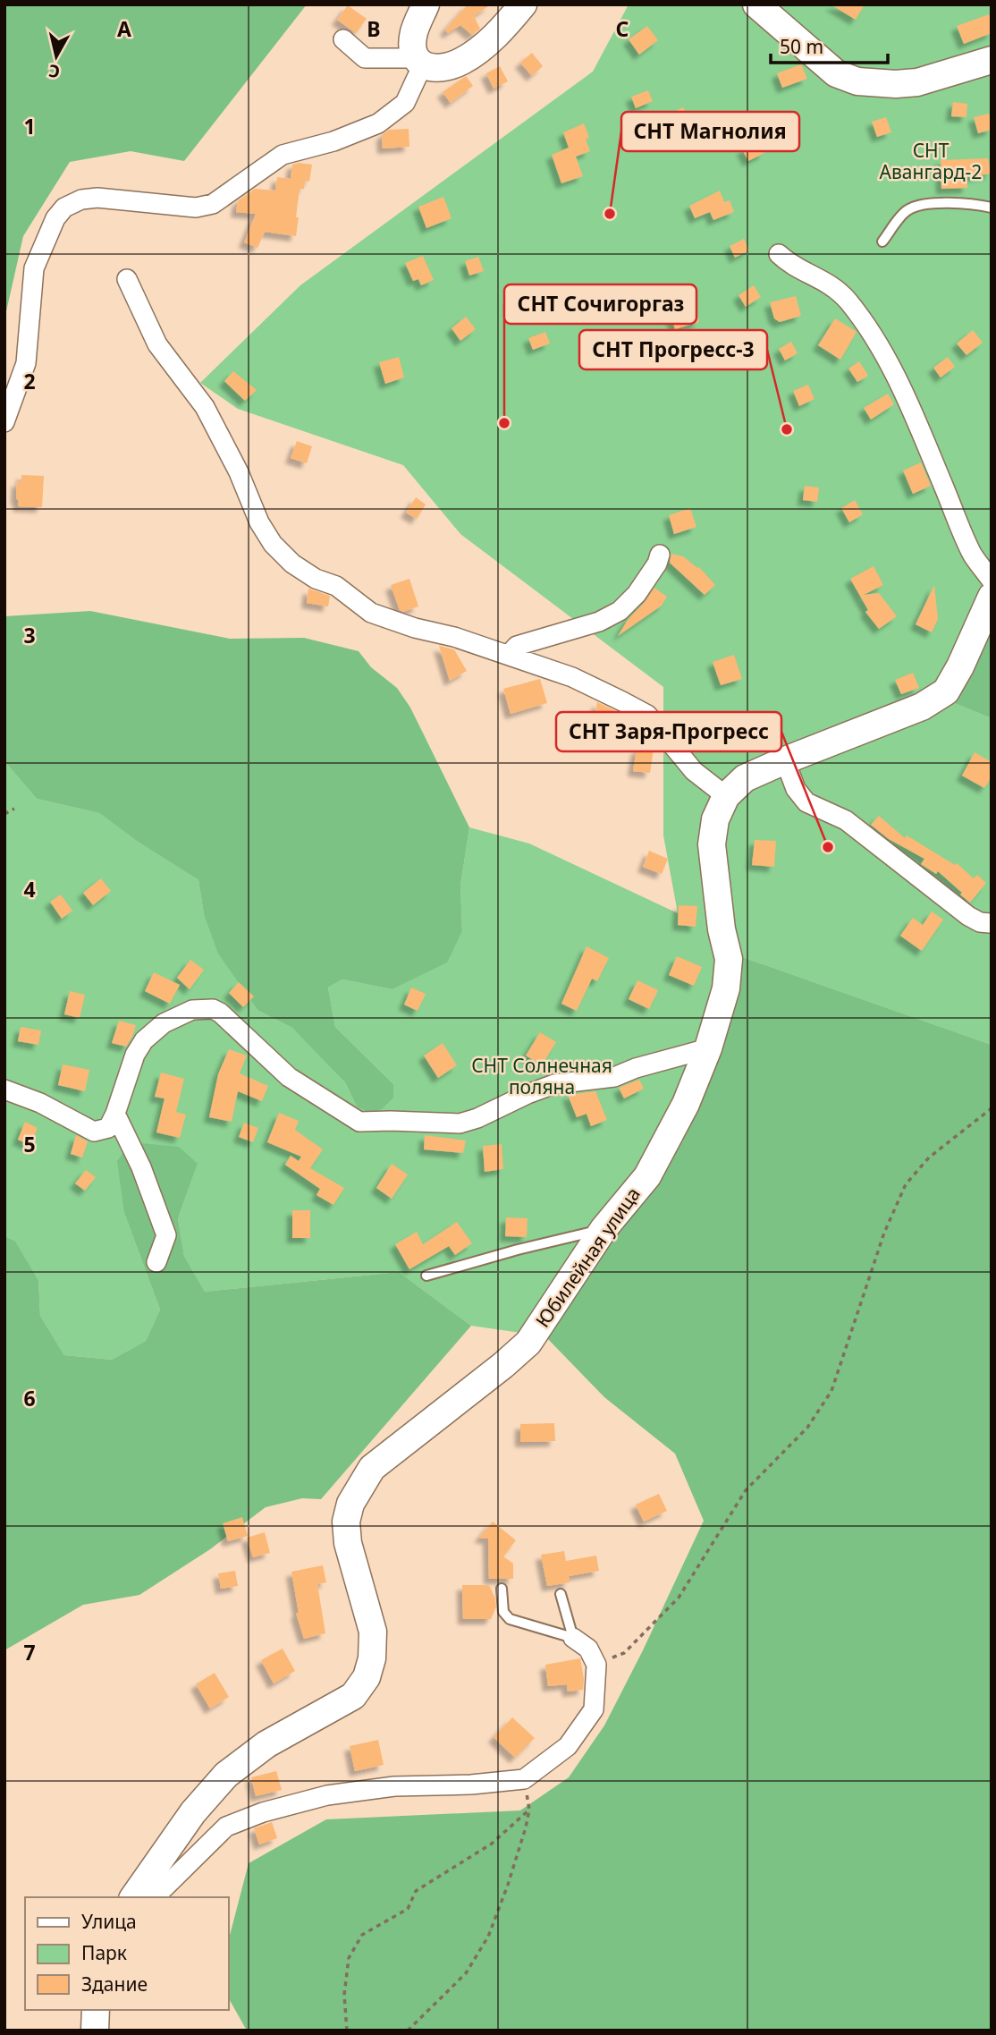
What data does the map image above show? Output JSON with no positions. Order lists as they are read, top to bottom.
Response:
{
  "streets": {
    "street": ["Юбилейная улица"]
  },
  "parks": ["СНТ Авангард-2", "СНТ Солнечная поляна"],
  "places": [
    "СНТ Магнолия",
    "СНТ Сочигоргаз",
    "СНТ Прогресс-3",
    "СНТ Заря-Прогресс"
  ],
  "legend": ["Улица", "Парк", "Здание"],
  "scale_bar": "50 m",
  "north": "bottom",
  "grid": {
    "columns": ["A", "B", "C"],
    "rows": [
      "1",
      "2",
      "3",
      "4",
      "5",
      "6",
      "7"
    ]
  }
}
